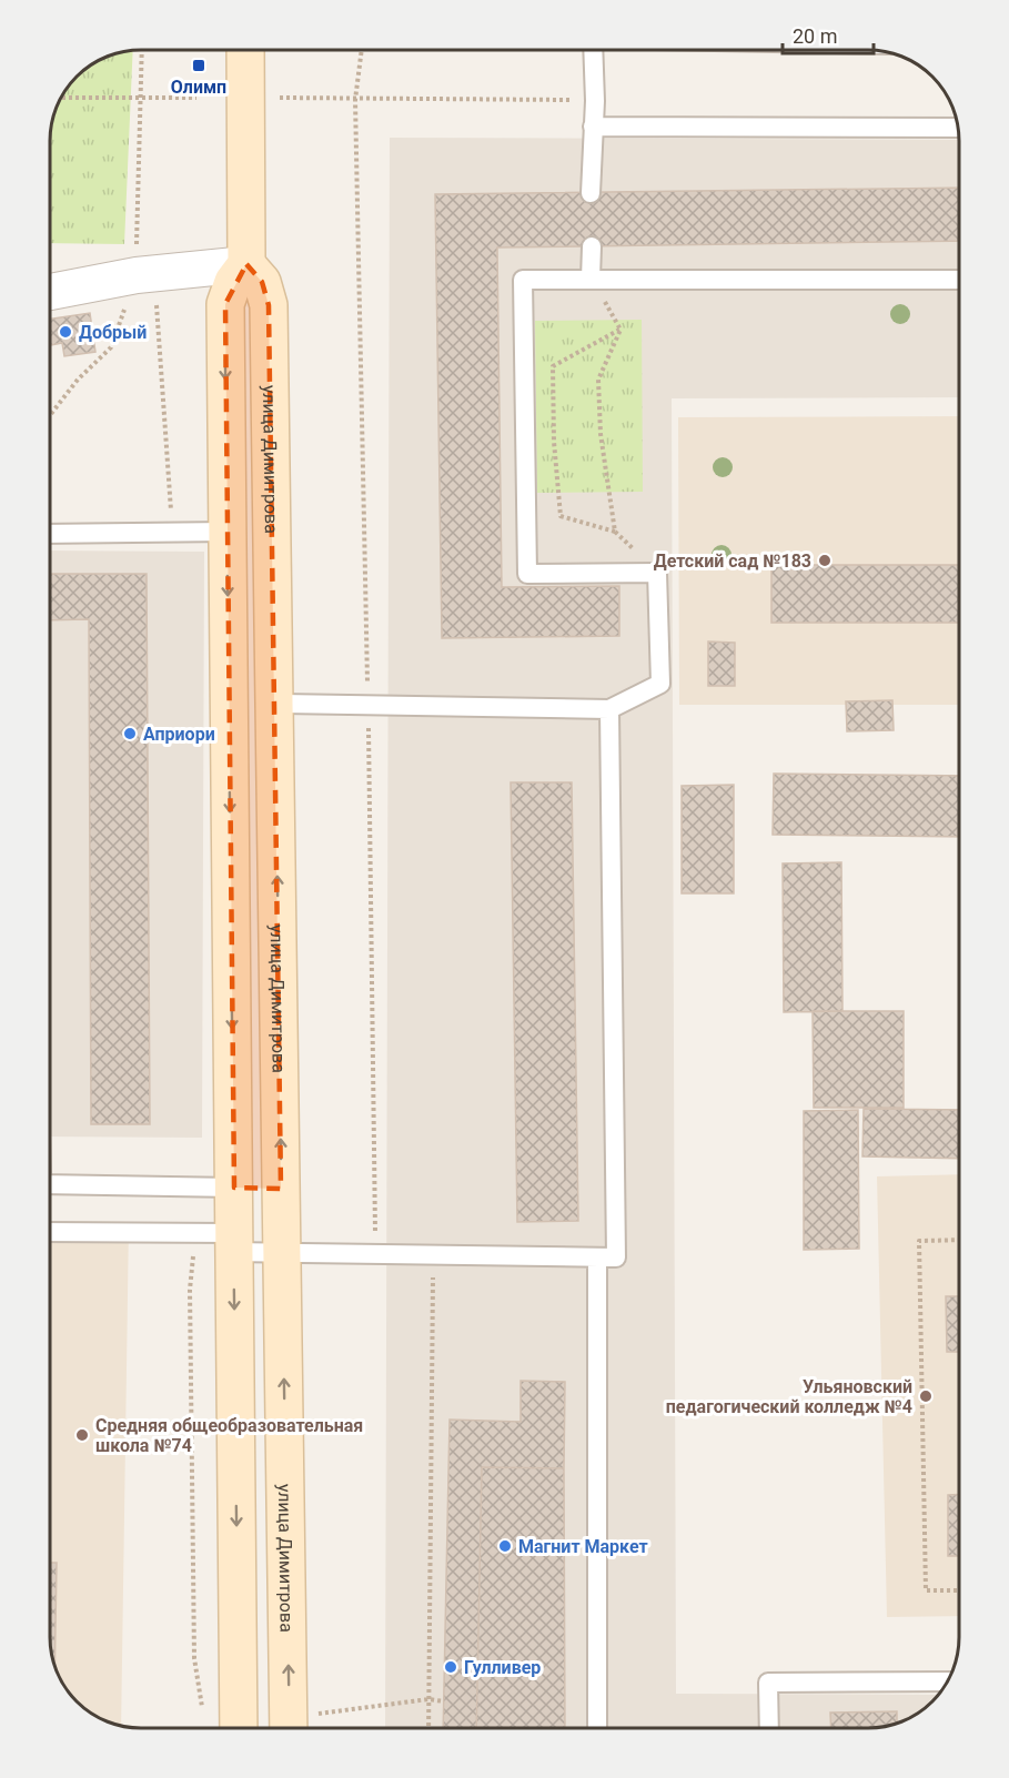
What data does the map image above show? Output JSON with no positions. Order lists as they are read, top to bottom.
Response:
{
  "streets": {
    "main road": ["улица Димитрова"]
  },
  "places": {
    "transit": ["Олимп"],
    "other": [
      "Добрый",
      "Детский сад №183",
      "Априори",
      "Ульяновский педагогический колледж №4",
      "Средняя общеобразовательная школа №74",
      "Магнит Маркет",
      "Гулливер"
    ]
  },
  "scale_bar": "20 m"
}
